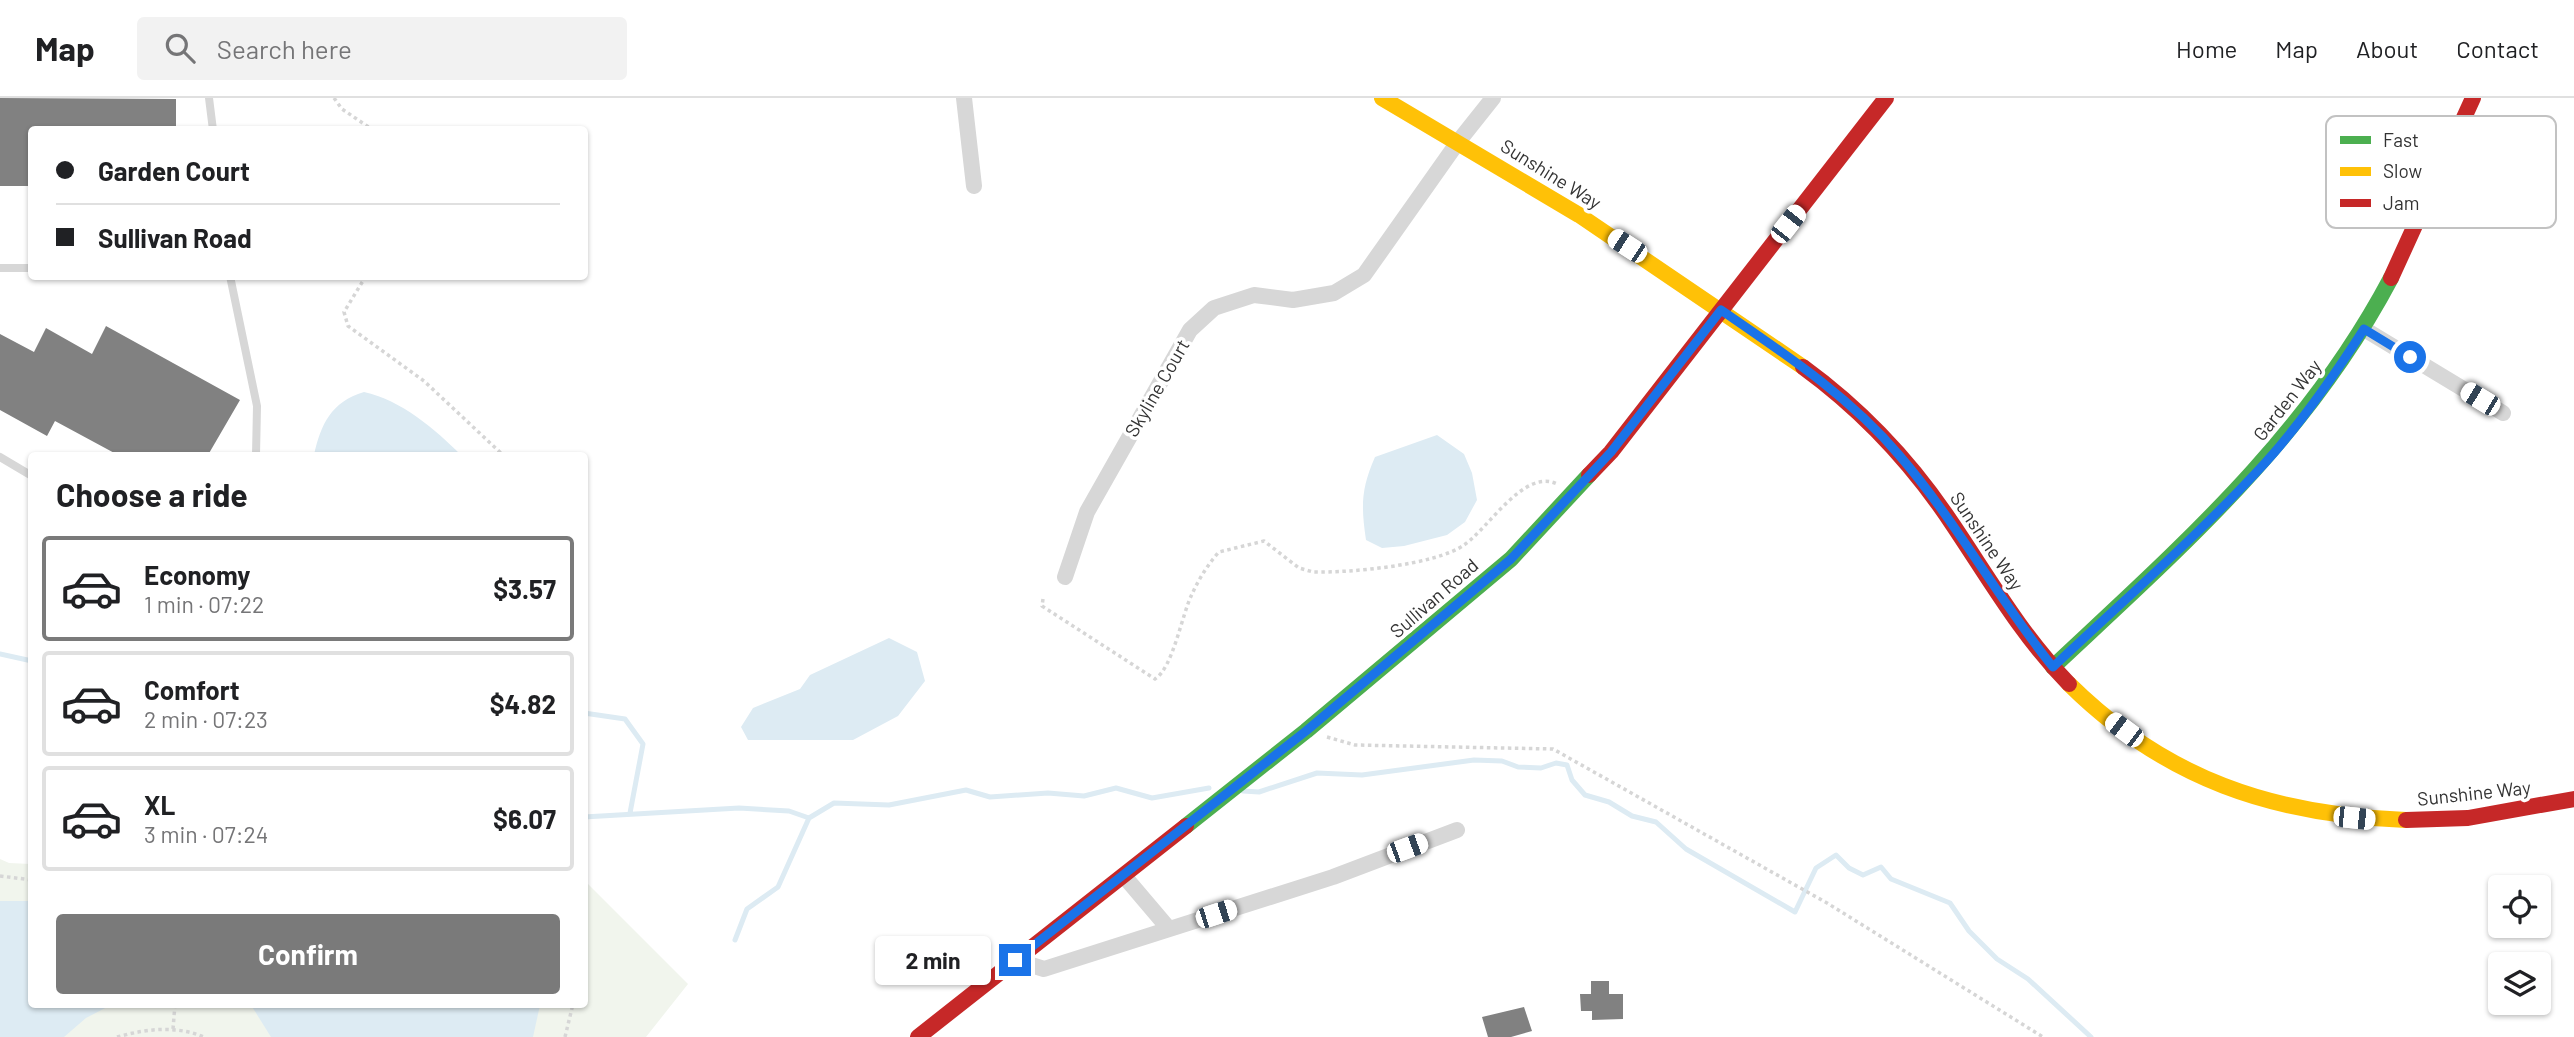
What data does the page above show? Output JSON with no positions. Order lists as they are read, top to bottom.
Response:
{
  "streets": {
    "street": [
      "Sunshine Way",
      "Skyline Court",
      "Garden Way",
      "Sullivan Road"
    ]
  },
  "crossings": [
    ["Sunshine Way", "Skyline Court"],
    ["Sunshine Way", "Garden Way"],
    ["Sunshine Way", "Sullivan Road"]
  ],
  "legend": ["Fast", "Slow", "Jam"],
  "page": {
    "header": "Map",
    "search": "Search here",
    "nav": [
      "Home",
      "Map",
      "About",
      "Contact"
    ],
    "banner": ["Garden Court", "Sullivan Road"],
    "heading": "Choose a ride",
    "list": [
      {
        "name": "Economy",
        "note": "1 min · 07:22",
        "value": "$3.57"
      },
      {
        "name": "Comfort",
        "note": "2 min · 07:23",
        "value": "$4.82"
      },
      {
        "name": "XL",
        "note": "3 min · 07:24",
        "value": "$6.07"
      }
    ],
    "buttons": "Confirm",
    "bubble": "2 min"
  }
}
